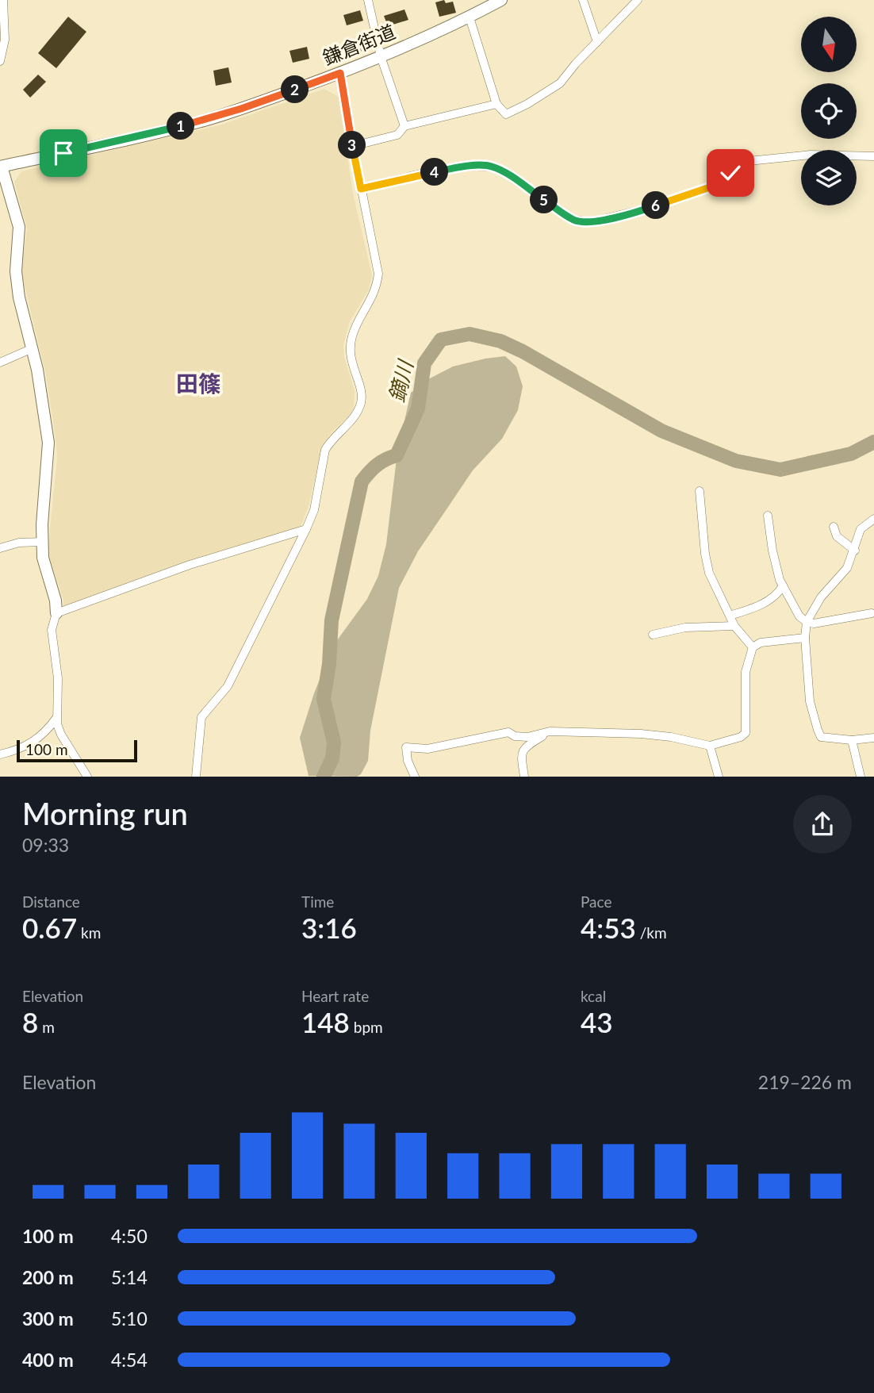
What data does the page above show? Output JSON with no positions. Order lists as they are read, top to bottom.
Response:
{
  "streets": {
    "street": ["鎌倉街道"]
  },
  "districts": ["田篠"],
  "water": ["鏑川"],
  "scale_bar": "100 m",
  "north": "bottom",
  "page": {
    "pins": [
      "2",
      "1",
      "3",
      "4",
      "5",
      "6"
    ],
    "scale": "100 m",
    "heading": ["Morning run", "09:33"],
    "stats": [
      ["Distance", "0.67 km"],
      ["Time", "3:16"],
      ["Pace", "4:53 /km"],
      ["Elevation", "8 m"],
      ["Heart rate", "148 bpm"],
      ["kcal", "43"]
    ],
    "chart": ["Elevation", "219–226 m"],
    "list": [
      {
        "name": "100 m",
        "note": "4:50"
      },
      {
        "name": "200 m",
        "note": "5:14"
      },
      {
        "name": "300 m",
        "note": "5:10"
      },
      {
        "name": "400 m",
        "note": "4:54"
      }
    ]
  }
}
